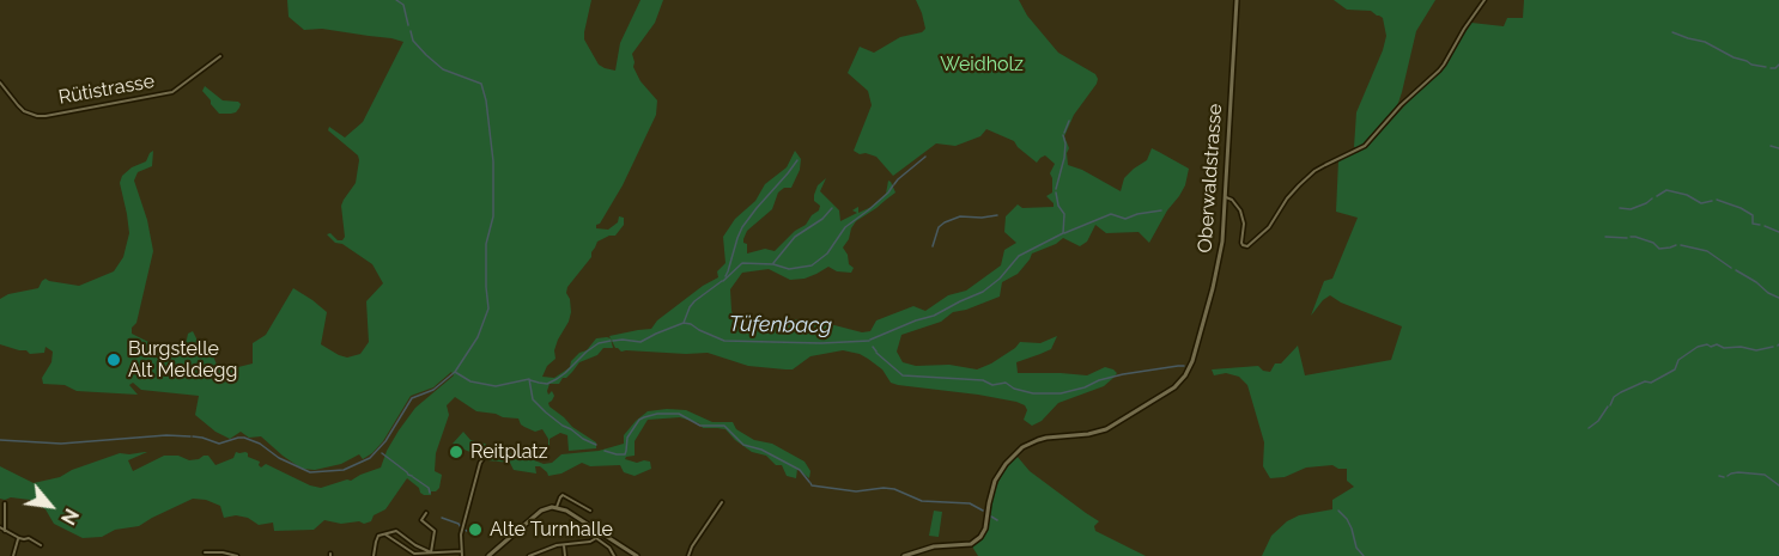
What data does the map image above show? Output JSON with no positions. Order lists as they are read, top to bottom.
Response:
{
  "streets": {
    "street": ["Rütistrasse", "Oberwaldstrasse"]
  },
  "water": ["Tüfenbacg"],
  "parks": ["Weidholz"],
  "places": ["Burgstelle Alt Meldegg", "Reitplatz", "Alte Turnhalle"],
  "north": "bottom right"
}
